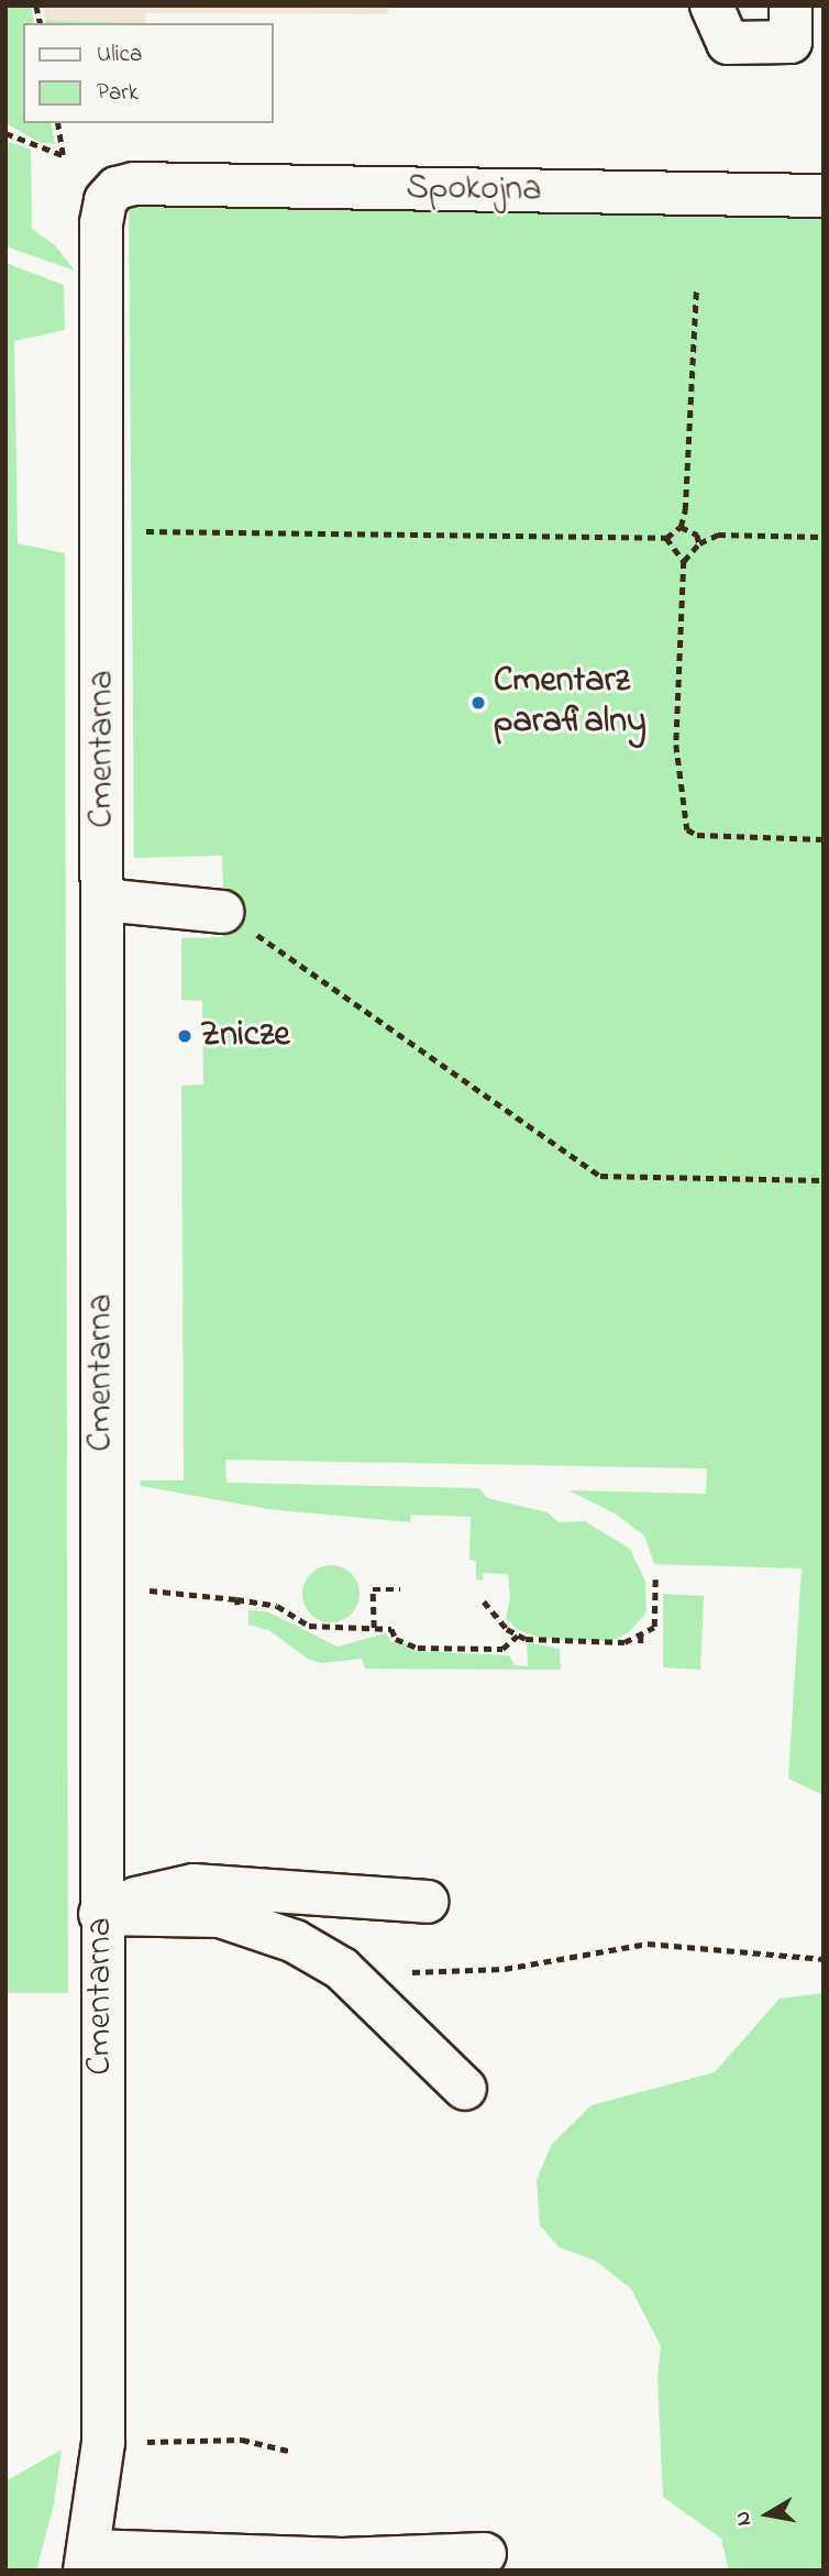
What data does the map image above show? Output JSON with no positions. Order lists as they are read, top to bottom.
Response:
{
  "streets": {
    "street": ["Spokojna", "Cmentarna"]
  },
  "crossings": [
    ["Spokojna", "Cmentarna"]
  ],
  "places": ["Cmentarz parafialny", "Znicze"],
  "legend": ["Ulica", "Park"],
  "north": "left"
}
